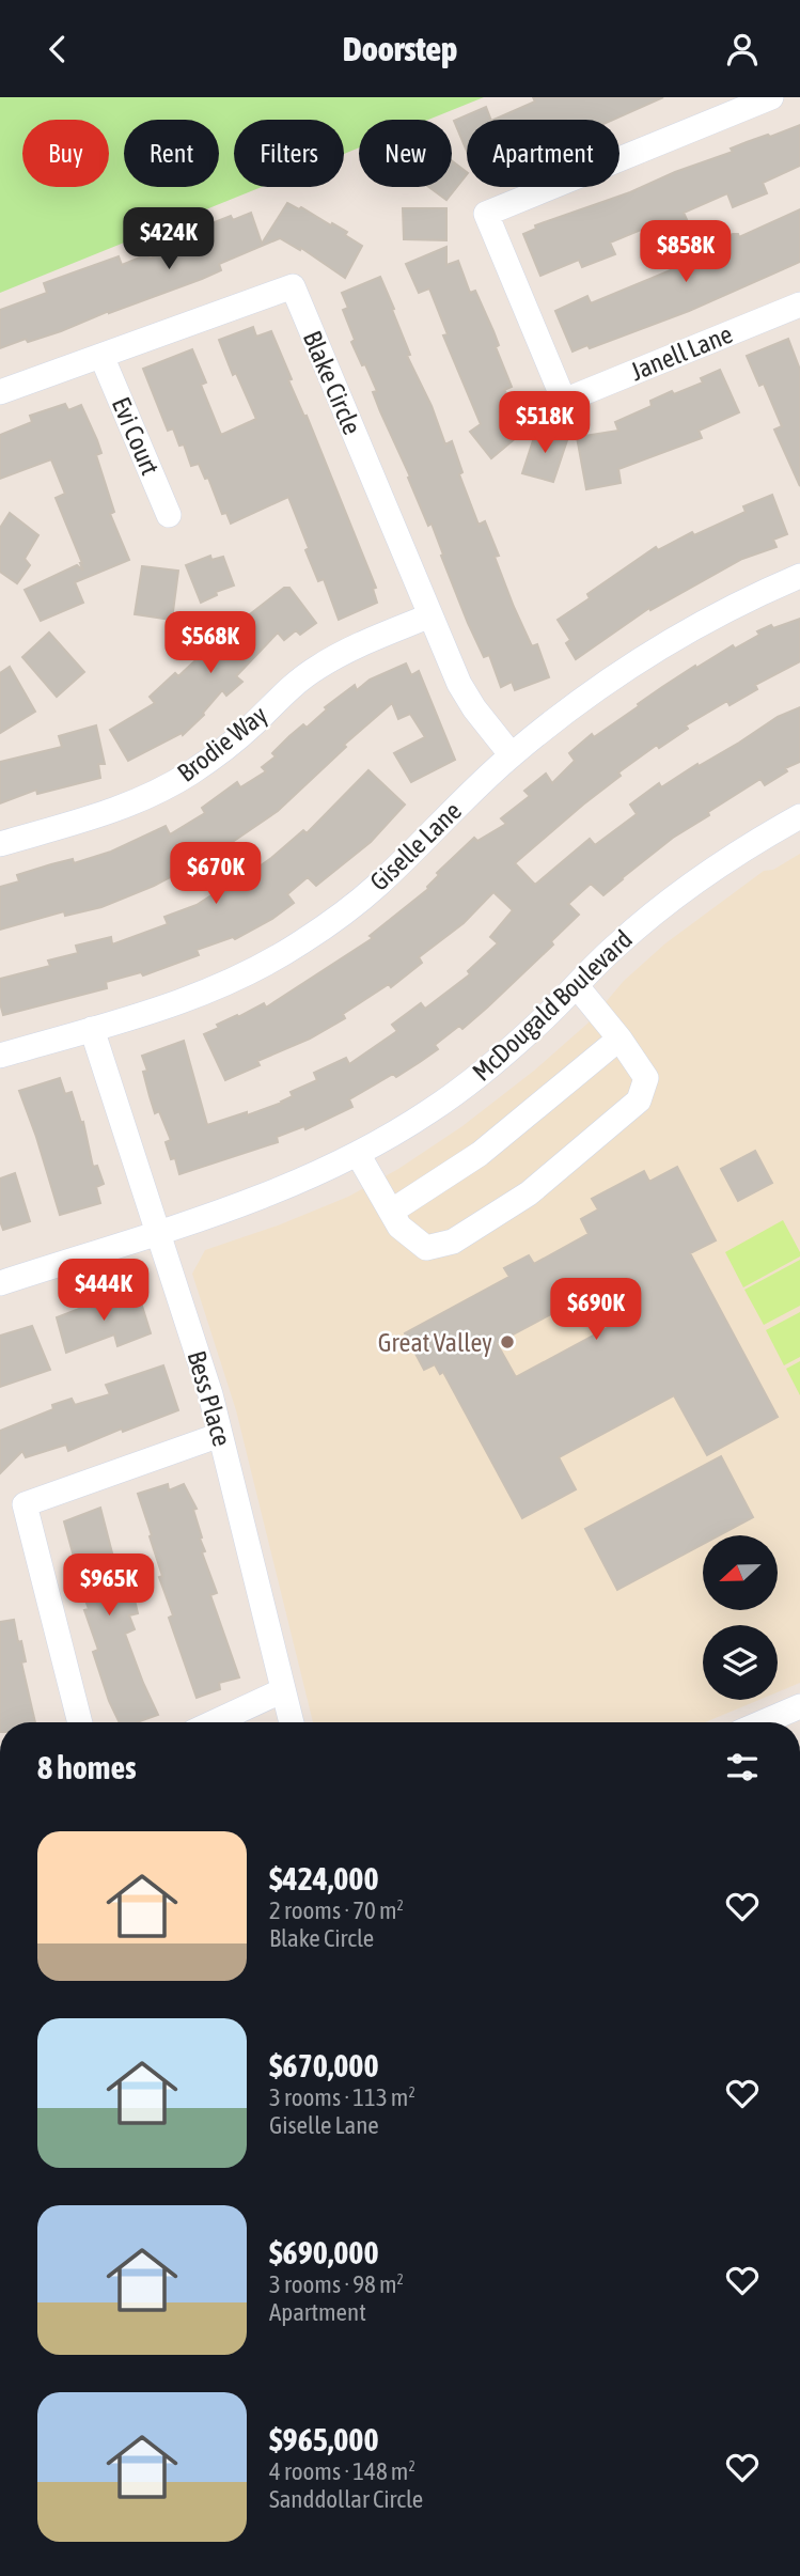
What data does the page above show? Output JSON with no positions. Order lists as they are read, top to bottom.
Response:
{
  "streets": {
    "street": [
      "Janell Lane",
      "Blake Circle",
      "Evi Court",
      "Brodie Way",
      "Giselle Lane",
      "McDougald Boulevard",
      "Bess Place"
    ]
  },
  "crossings": [
    ["Blake Circle", "Evi Court"],
    ["Blake Circle", "Brodie Way"],
    ["Blake Circle", "Giselle Lane"],
    ["Giselle Lane", "Bess Place"],
    ["McDougald Boulevard", "Bess Place"]
  ],
  "places": ["Great Valley"],
  "north": "left",
  "page": {
    "header": "Doorstep",
    "chip": [
      "Buy",
      "Rent",
      "Filters",
      "New",
      "Apartment"
    ],
    "price": [
      "$424K",
      "$858K",
      "$518K",
      "$568K",
      "$670K",
      "$444K",
      "$690K",
      "$965K"
    ],
    "heading": "8 homes",
    "list": [
      {
        "name": "$424,000",
        "note": "2 rooms · 70 m² · Blake Circle"
      },
      {
        "name": "$670,000",
        "note": "3 rooms · 113 m² · Giselle Lane"
      },
      {
        "name": "$690,000",
        "note": "3 rooms · 98 m² · Apartment"
      },
      {
        "name": "$965,000",
        "note": "4 rooms · 148 m² · Sanddollar Circle"
      }
    ]
  }
}
